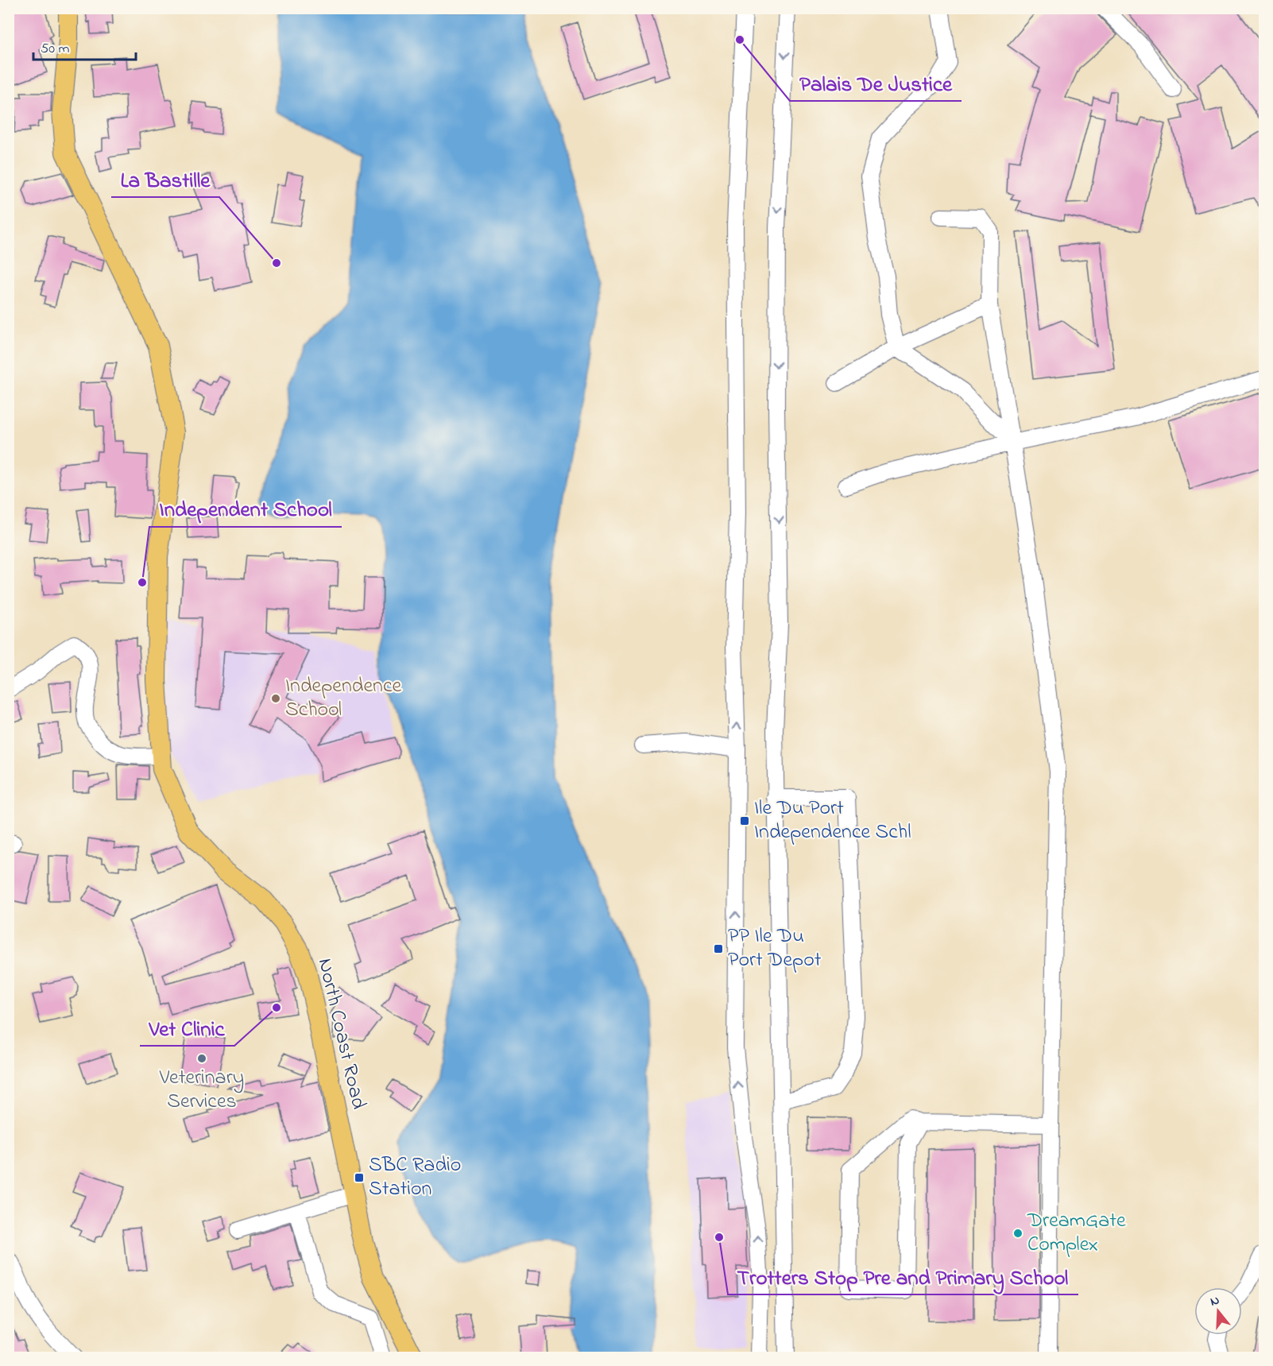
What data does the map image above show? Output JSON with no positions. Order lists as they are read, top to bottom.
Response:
{
  "streets": {
    "main road": ["North Coast Road"]
  },
  "places": {
    "other": [
      "Palais De Justice",
      "La Bastille",
      "Independent School",
      "Independence School",
      "Vet Clinic",
      "Veterinary Services",
      "DreamGate Complex",
      "Trotters Stop Pre and Primary School"
    ],
    "transit": ["Ile Du Port Independence Schl", "PP Ile Du Port Depot", "SBC Radio Station"]
  },
  "scale_bar": "50 m",
  "north": "top"
}
